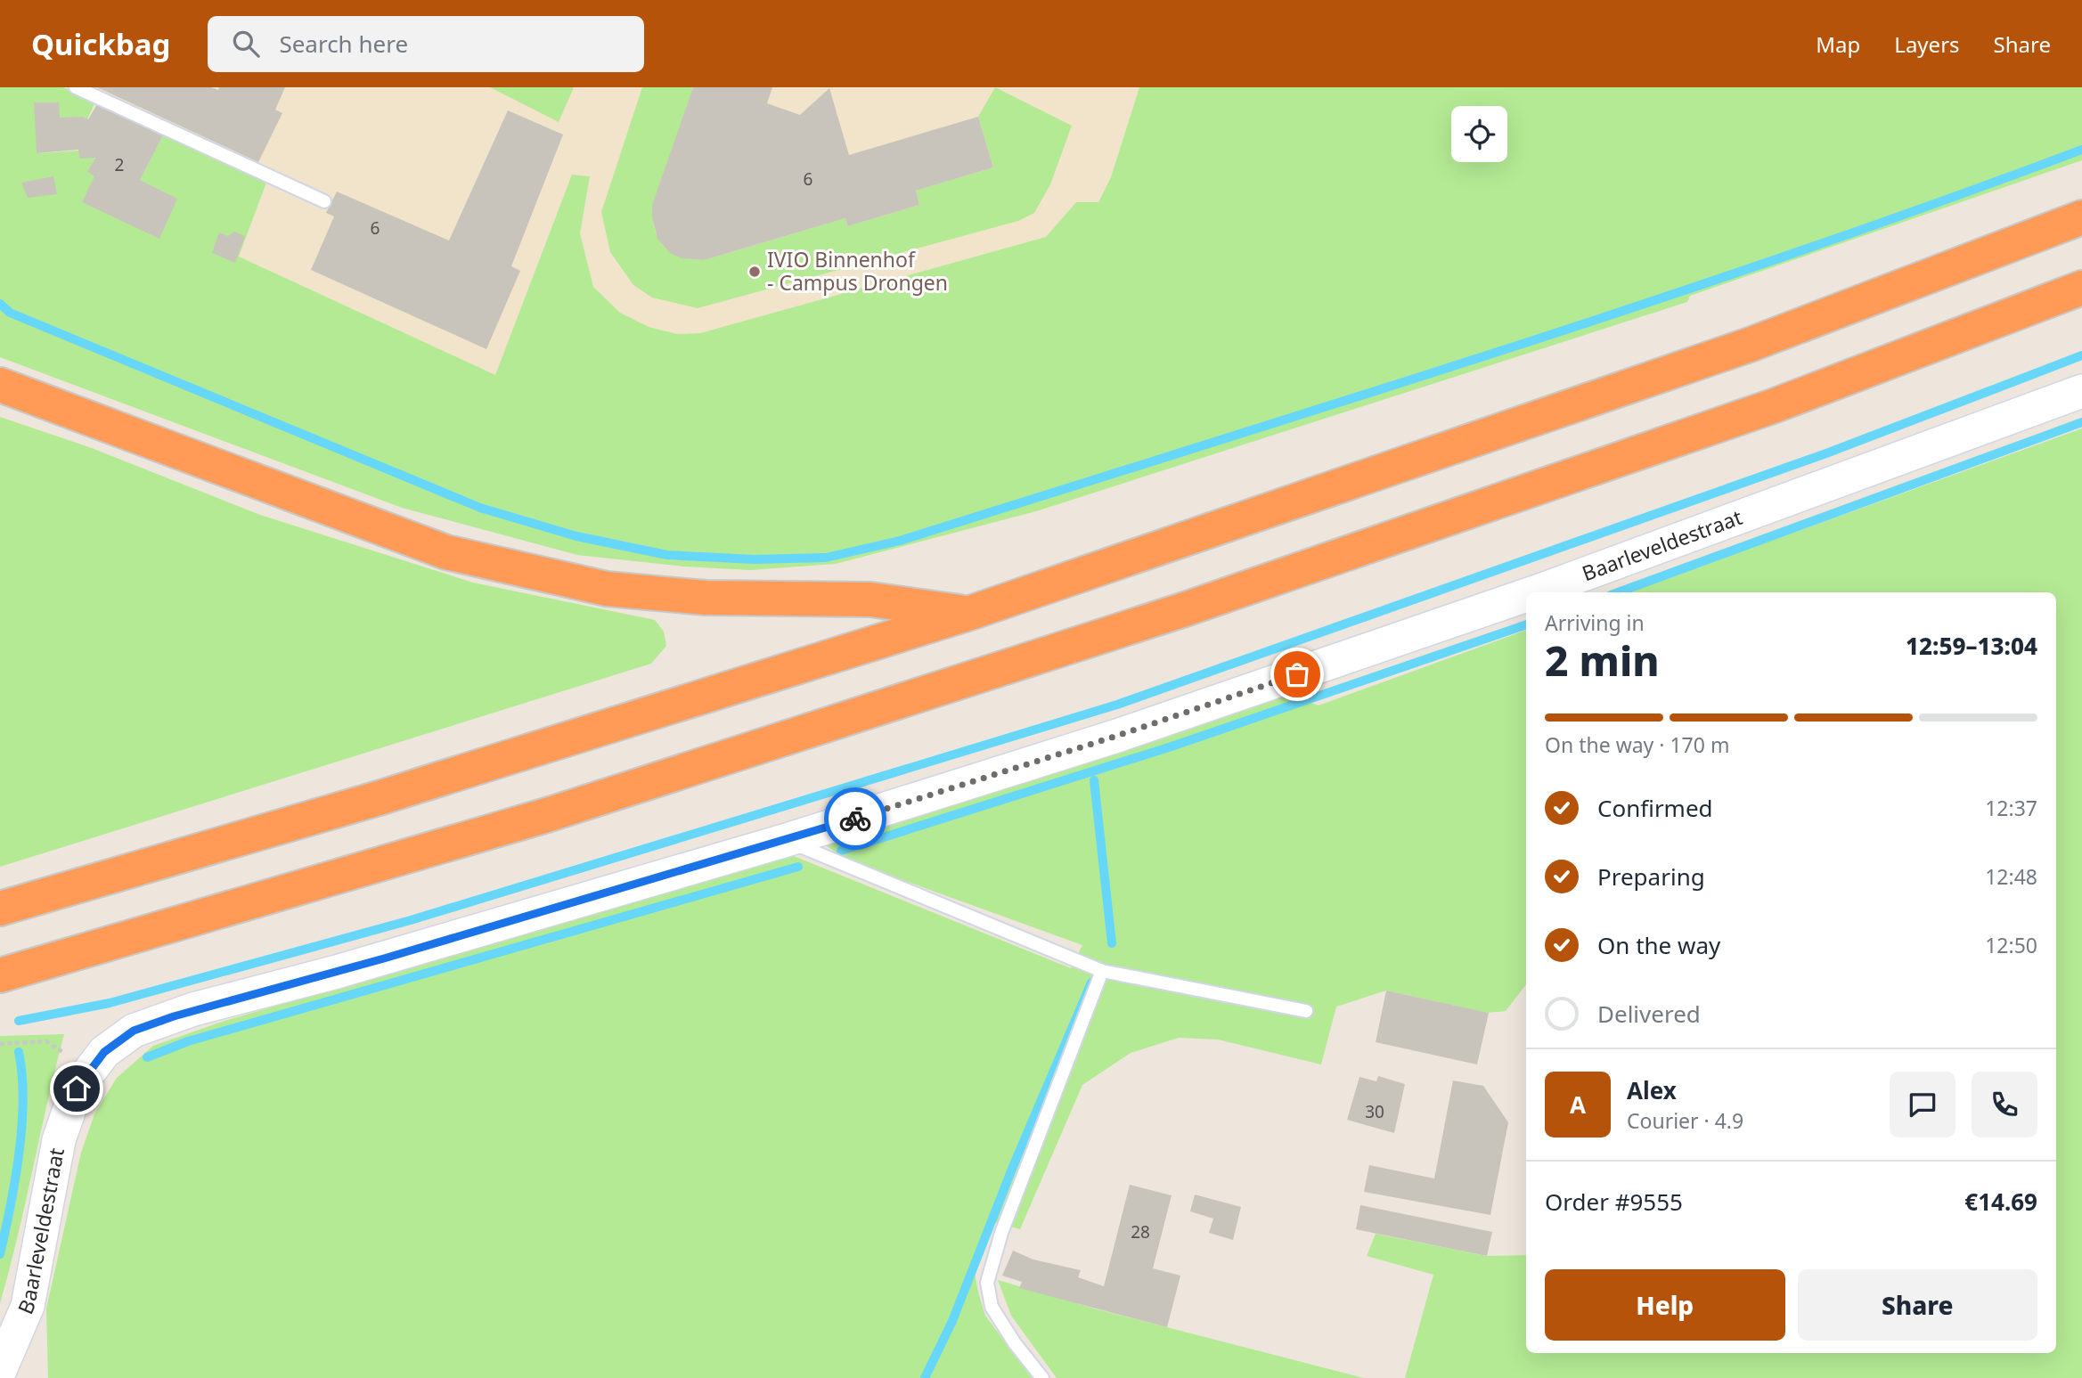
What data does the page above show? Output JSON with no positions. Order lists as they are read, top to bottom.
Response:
{
  "streets": {
    "street": ["Baarleveldestraat"]
  },
  "places": ["IVIO Binnenhof - Campus Drongen"],
  "house_numbers": [
    "2",
    "6",
    "6",
    "30",
    "28"
  ],
  "page": {
    "header": "Quickbag",
    "search": "Search here",
    "nav": ["Map", "Layers", "Share"],
    "heading": ["2 min", "Arriving in", "12:59–13:04"],
    "panel": [
      "Alex",
      "Courier · 4.9",
      "Order #9555",
      "€14.69"
    ],
    "bar": "On the way · 170 m",
    "list": [
      ["Confirmed", "12:37"],
      ["Preparing", "12:48"],
      ["On the way", "12:50"],
      "Delivered"
    ],
    "round": "A",
    "buttons": ["Help", "Share"]
  }
}
